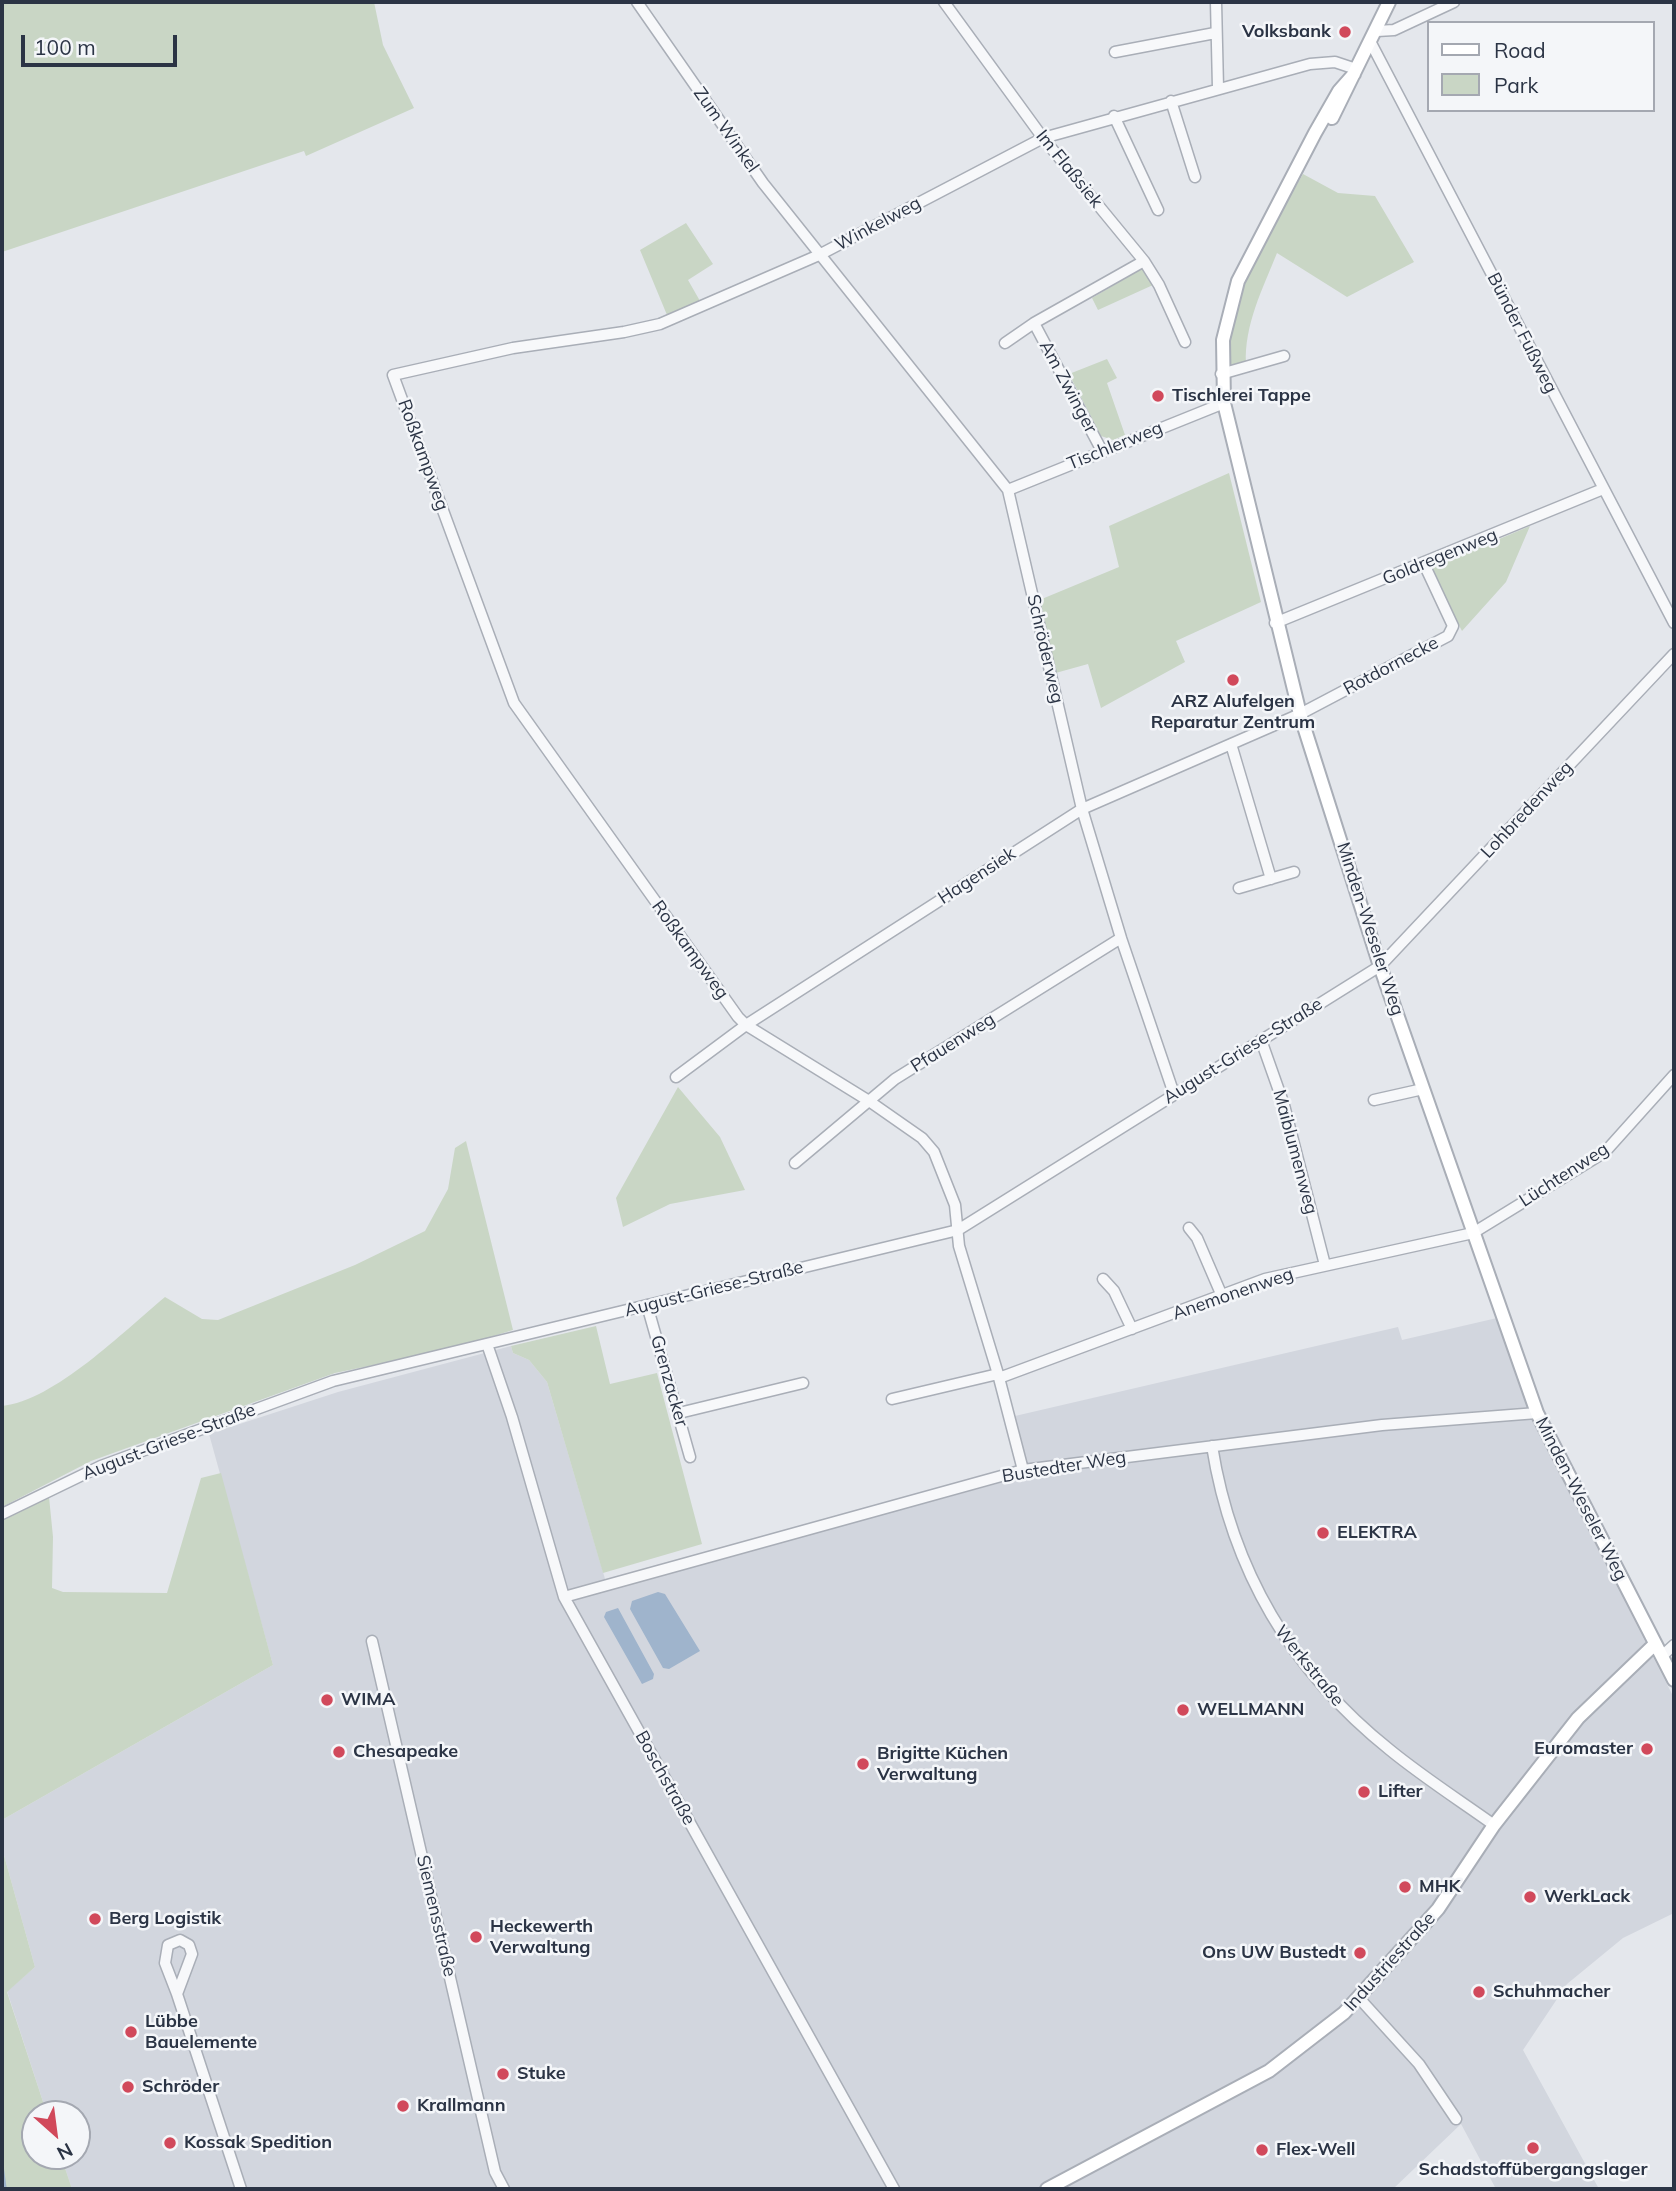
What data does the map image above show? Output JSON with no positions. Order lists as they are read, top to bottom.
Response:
{
  "streets": {
    "street": [
      "Zum Winkel",
      "Im Flaßsiek",
      "Winkelweg",
      "Bünder Fußweg",
      "Am Zwinger",
      "Tischlerweg",
      "Roßkampweg",
      "Goldregenweg",
      "Schröderweg",
      "Rotdornecke",
      "Lohbredenweg",
      "Hagensiek",
      "Minden-Weseler Weg",
      "Pfauenweg",
      "August-Griese-Straße",
      "Maiblumenweg",
      "Lüchtenweg",
      "Anemonenweg",
      "Grenzacker",
      "Bustedter Weg",
      "Werkstraße",
      "Boschstraße",
      "Siemensstraße",
      "Industriestraße"
    ]
  },
  "crossings": [
    ["Zum Winkel", "Winkelweg"],
    ["Zum Winkel", "Schröderweg"],
    ["Im Flaßsiek", "Winkelweg"],
    ["Im Flaßsiek", "Am Zwinger"],
    ["Winkelweg", "Roßkampweg"],
    ["Winkelweg", "Schröderweg"],
    ["Winkelweg", "Minden-Weseler Weg"],
    ["Bünder Fußweg", "Goldregenweg"],
    ["Bünder Fußweg", "Minden-Weseler Weg"],
    ["Am Zwinger", "Tischlerweg"],
    ["Tischlerweg", "Schröderweg"],
    ["Tischlerweg", "Minden-Weseler Weg"],
    ["Roßkampweg", "Hagensiek"],
    ["Roßkampweg", "Pfauenweg"],
    ["Roßkampweg", "August-Griese-Straße"],
    ["Roßkampweg", "Anemonenweg"],
    ["Roßkampweg", "Bustedter Weg"],
    ["Goldregenweg", "Rotdornecke"],
    ["Goldregenweg", "Minden-Weseler Weg"],
    ["Schröderweg", "Hagensiek"],
    ["Schröderweg", "Pfauenweg"],
    ["Schröderweg", "August-Griese-Straße"],
    ["Rotdornecke", "Hagensiek"],
    ["Rotdornecke", "Minden-Weseler Weg"],
    ["Lohbredenweg", "Minden-Weseler Weg"],
    ["Lohbredenweg", "August-Griese-Straße"],
    ["Hagensiek", "Minden-Weseler Weg"],
    ["Minden-Weseler Weg", "August-Griese-Straße"],
    ["Minden-Weseler Weg", "Lüchtenweg"],
    ["Minden-Weseler Weg", "Anemonenweg"],
    ["Minden-Weseler Weg", "Bustedter Weg"],
    ["Minden-Weseler Weg", "Industriestraße"],
    ["August-Griese-Straße", "Maiblumenweg"],
    ["August-Griese-Straße", "Grenzacker"],
    ["August-Griese-Straße", "Boschstraße"],
    ["Maiblumenweg", "Anemonenweg"],
    ["Lüchtenweg", "Anemonenweg"],
    ["Bustedter Weg", "Werkstraße"],
    ["Bustedter Weg", "Boschstraße"],
    ["Werkstraße", "Industriestraße"]
  ],
  "places": [
    "Volksbank",
    "Tischlerei Tappe",
    "ARZ Alufelgen Reparatur Zentrum",
    "ELEKTRA",
    "WIMA",
    "WELLMANN",
    "Euromaster",
    "Chesapeake",
    "Brigitte Küchen Verwaltung",
    "Lifter",
    "MHK",
    "WerkLack",
    "Berg Logistik",
    "Heckewerth Verwaltung",
    "Ons UW Bustedt",
    "Schuhmacher",
    "Lübbe Bauelemente",
    "Stuke",
    "Schröder",
    "Krallmann",
    "Kossak Spedition",
    "Schadstoffübergangslager",
    "Flex-Well"
  ],
  "legend": ["Road", "Park"],
  "scale_bar": "100 m",
  "north": "bottom right"
}
